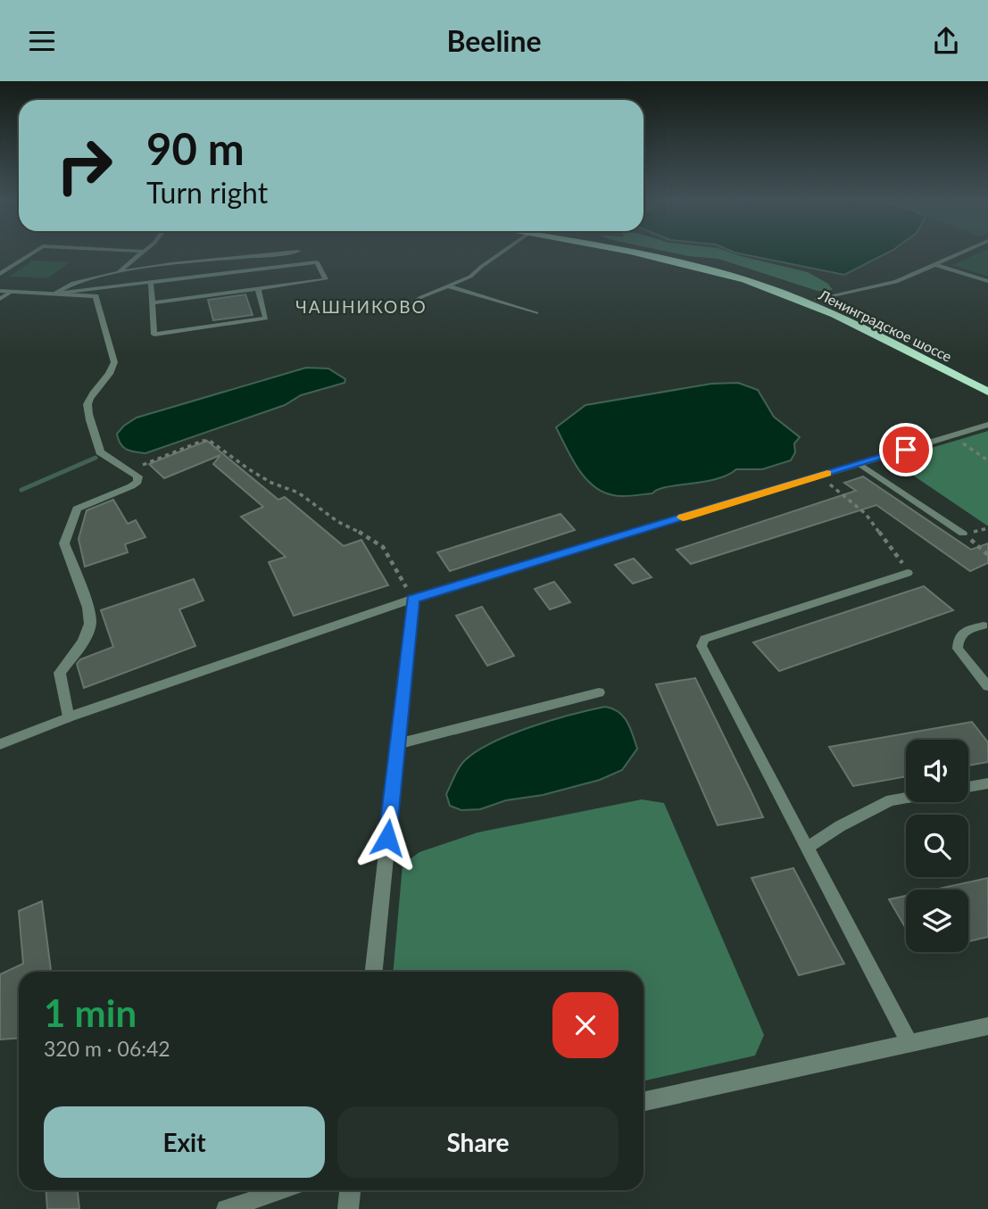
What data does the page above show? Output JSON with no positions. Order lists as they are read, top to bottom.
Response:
{
  "streets": {
    "highway": ["Ленинградское шоссе"]
  },
  "districts": ["ЧАШНИКОВО"],
  "page": {
    "header": "Beeline",
    "turn": ["90 m", "Turn right"],
    "heading": ["1 min", "320 m · 06:42"],
    "buttons": ["Exit", "Share"]
  }
}
